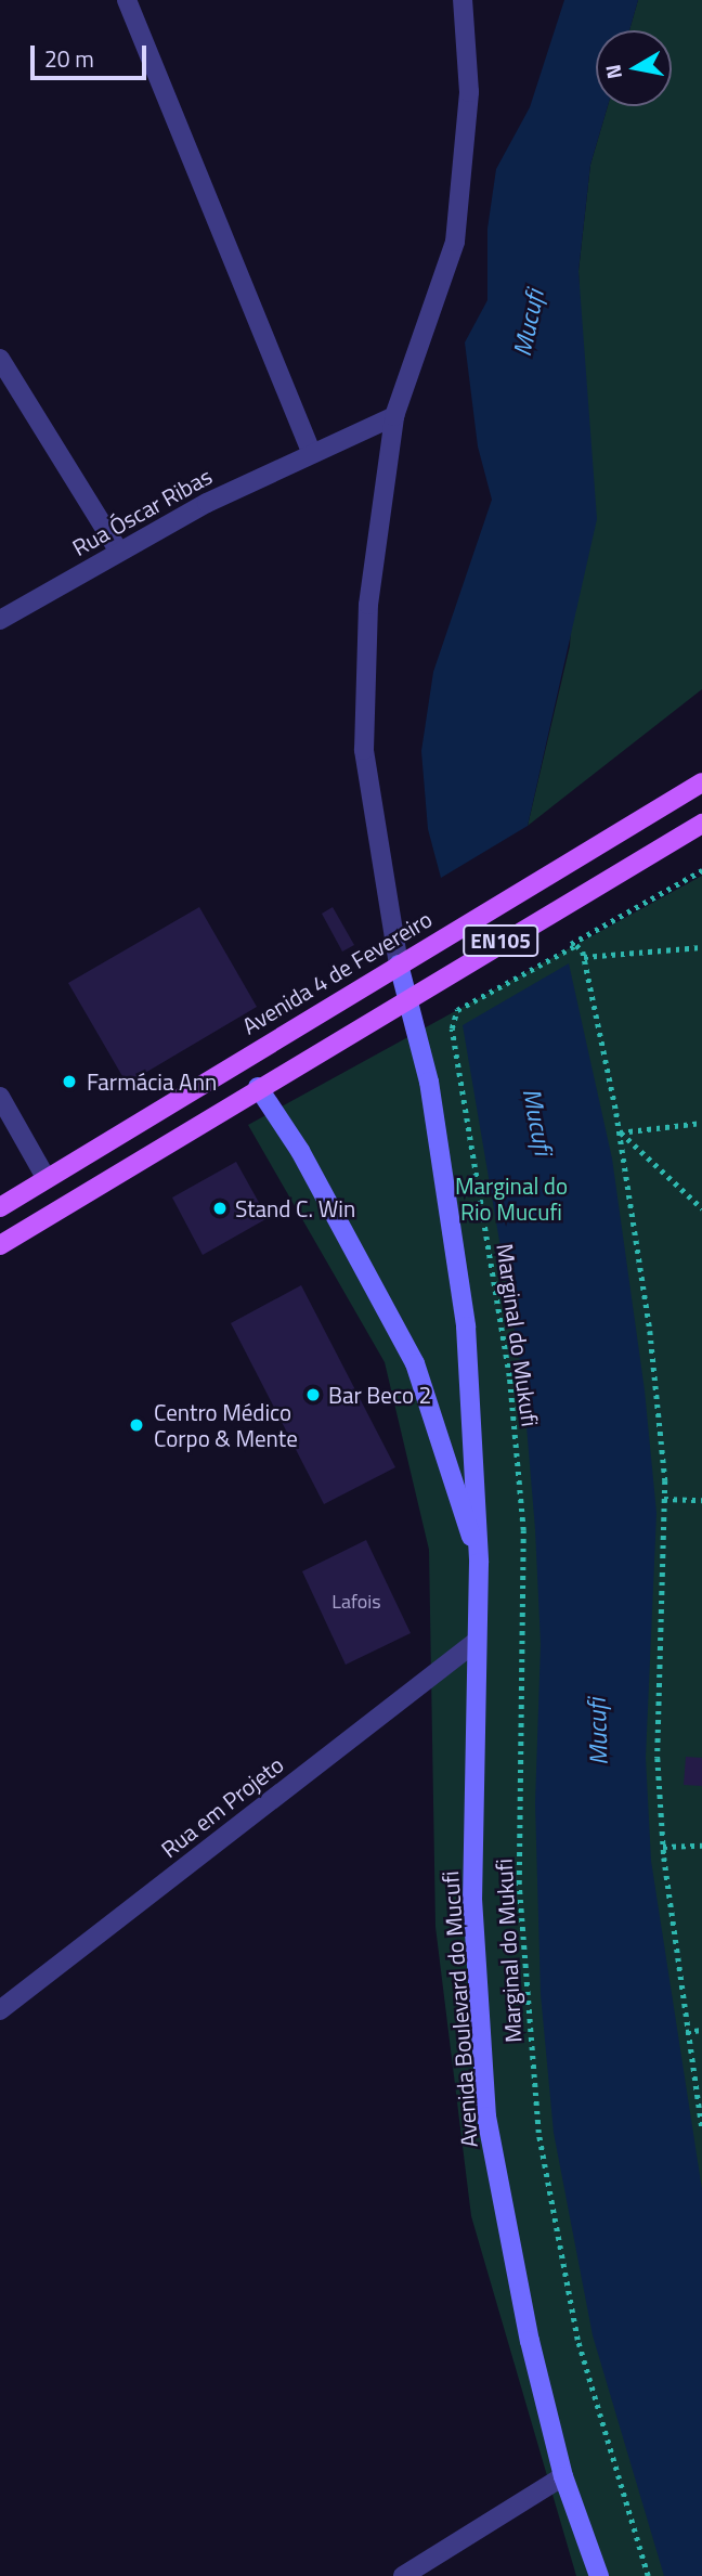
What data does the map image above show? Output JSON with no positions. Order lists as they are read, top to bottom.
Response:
{
  "streets": {
    "main road": ["EN105", "Avenida 4 de Fevereiro"],
    "street": ["Rua Óscar Ribas", "Rua em Projeto", "Avenida Boulevard do Mucufi"],
    "path": ["Marginal do Mukufi"]
  },
  "crossings": [
    ["EN105", "Avenida Boulevard do Mucufi"],
    ["Avenida 4 de Fevereiro", "Avenida Boulevard do Mucufi"],
    ["Rua em Projeto", "Avenida Boulevard do Mucufi"]
  ],
  "water": ["Mucufi"],
  "parks": ["Marginal do Rio Mucufi"],
  "places": [
    "Farmácia Ann",
    "Stand C. Win",
    "Bar Beco 2",
    "Centro Médico Corpo & Mente"
  ],
  "house_numbers": ["Lafois"],
  "scale_bar": "20 m",
  "north": "left"
}
